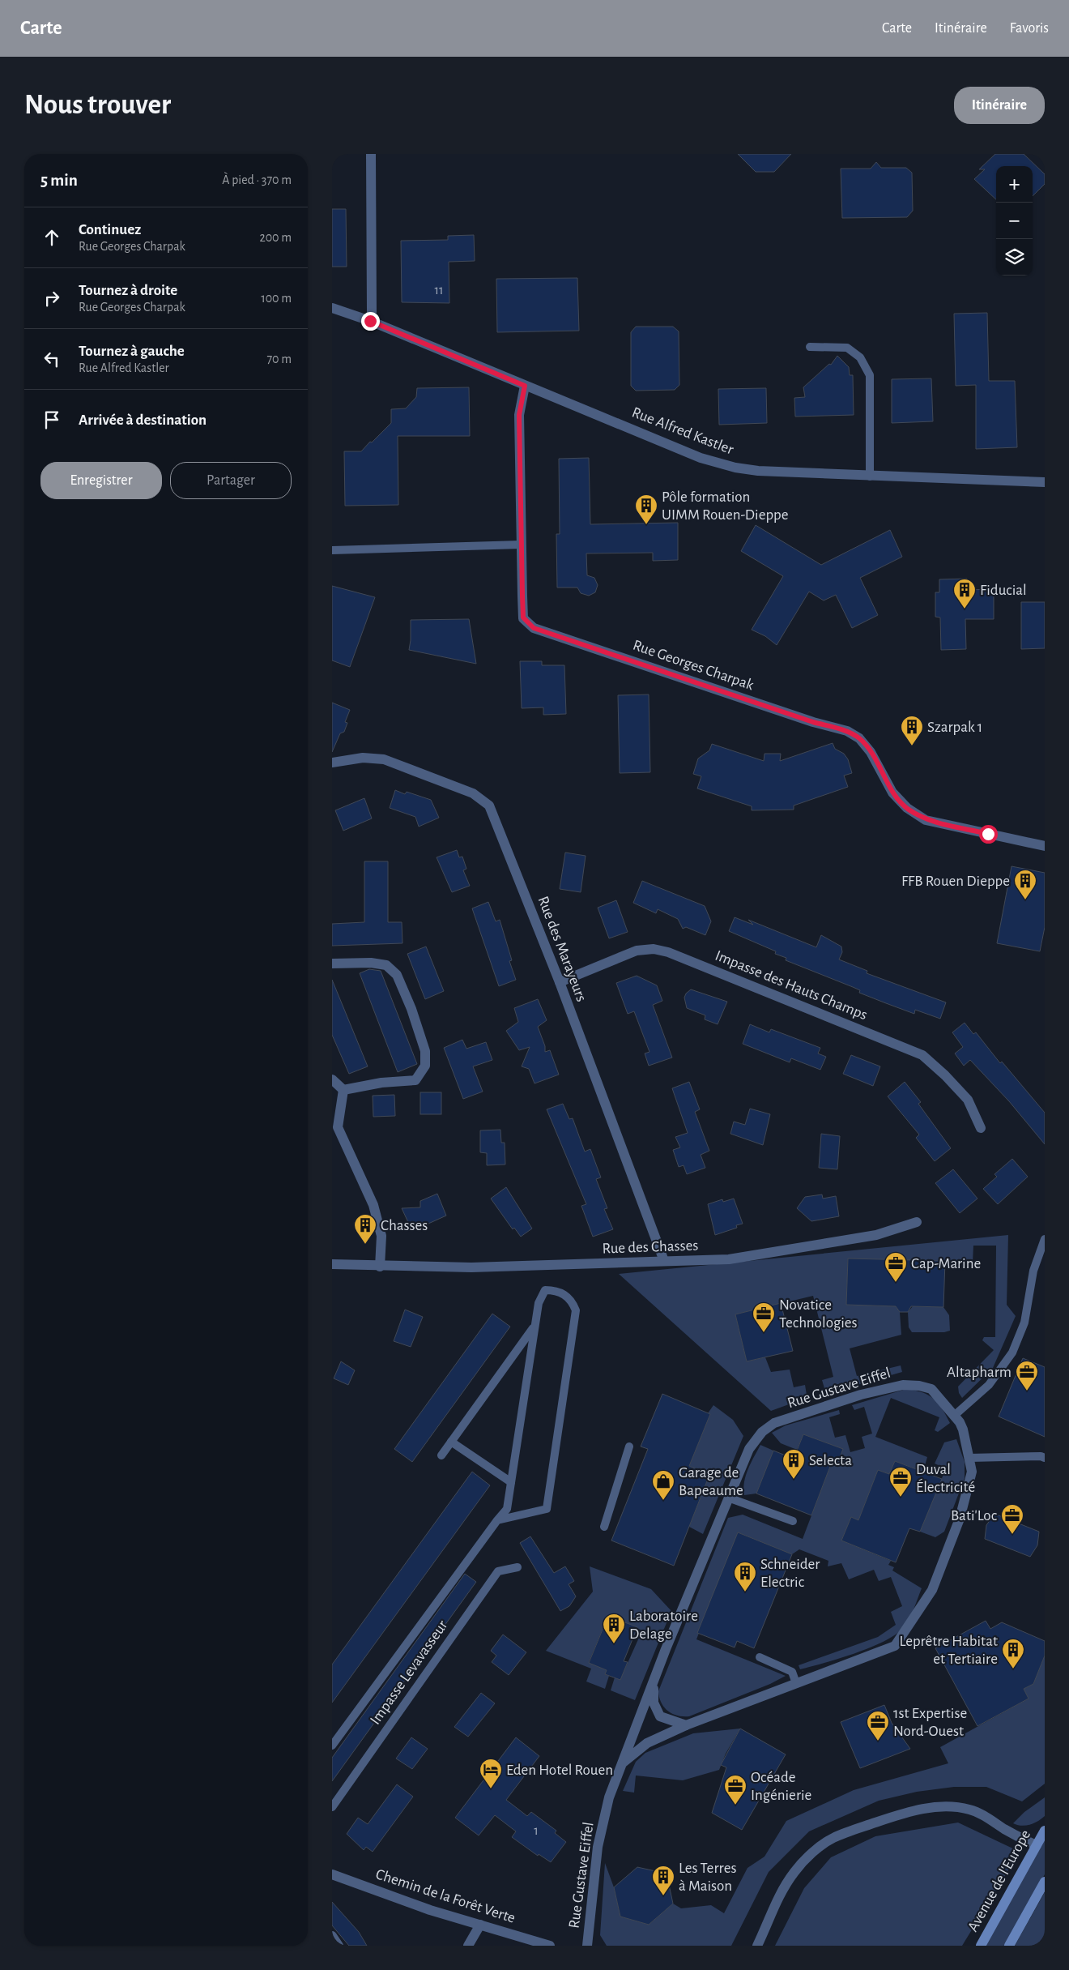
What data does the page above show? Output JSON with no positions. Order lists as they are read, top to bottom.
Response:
{
  "streets": {
    "main road": ["Avenue de l'Europe"],
    "street": [
      "Rue Alfred Kastler",
      "Rue Georges Charpak",
      "Rue des Marayeurs",
      "Impasse des Hauts Champs",
      "Rue des Chasses",
      "Rue Gustave Eiffel",
      "Chemin de la Forêt Verte"
    ],
    "lane": ["Impasse Levavasseur"]
  },
  "crossings": [
    ["Rue Alfred Kastler", "Rue Georges Charpak"],
    ["Rue des Marayeurs", "Impasse des Hauts Champs"],
    ["Rue des Marayeurs", "Rue des Chasses"]
  ],
  "places": {
    "building": [
      "Pôle formation UIMM Rouen-Dieppe",
      "Fiducial",
      "Szarpak 1",
      "FFB Rouen Dieppe",
      "Chasses",
      "Selecta",
      "Schneider Electric",
      "Laboratoire Delage",
      "Leprêtre Habitat et Tertiaire",
      "Les Terres à Maison"
    ],
    "office": [
      "Cap-Marine",
      "Novatice Technologies",
      "Altapharm",
      "Duval Électricité",
      "Bati'Loc",
      "1st Expertise Nord-Ouest",
      "Océade Ingénierie"
    ],
    "shop": ["Garage de Bapeaume"],
    "hotel": ["Eden Hotel Rouen"]
  },
  "house_numbers": ["11", "1"],
  "page": {
    "header": "Carte",
    "nav": ["Carte", "Itinéraire", "Favoris"],
    "buttons": [
      "Itinéraire",
      ["Enregistrer", "Partager"]
    ],
    "title": "Nous trouver",
    "heading": ["5 min", "À pied · 370 m"],
    "map_buttons": ["+", "−"],
    "list": [
      ["Continuez", "Rue Georges Charpak", "200 m"],
      ["Tournez à droite", "Rue Georges Charpak", "100 m"],
      ["Tournez à gauche", "Rue Alfred Kastler", "70 m"],
      "Arrivée à destination"
    ]
  }
}
